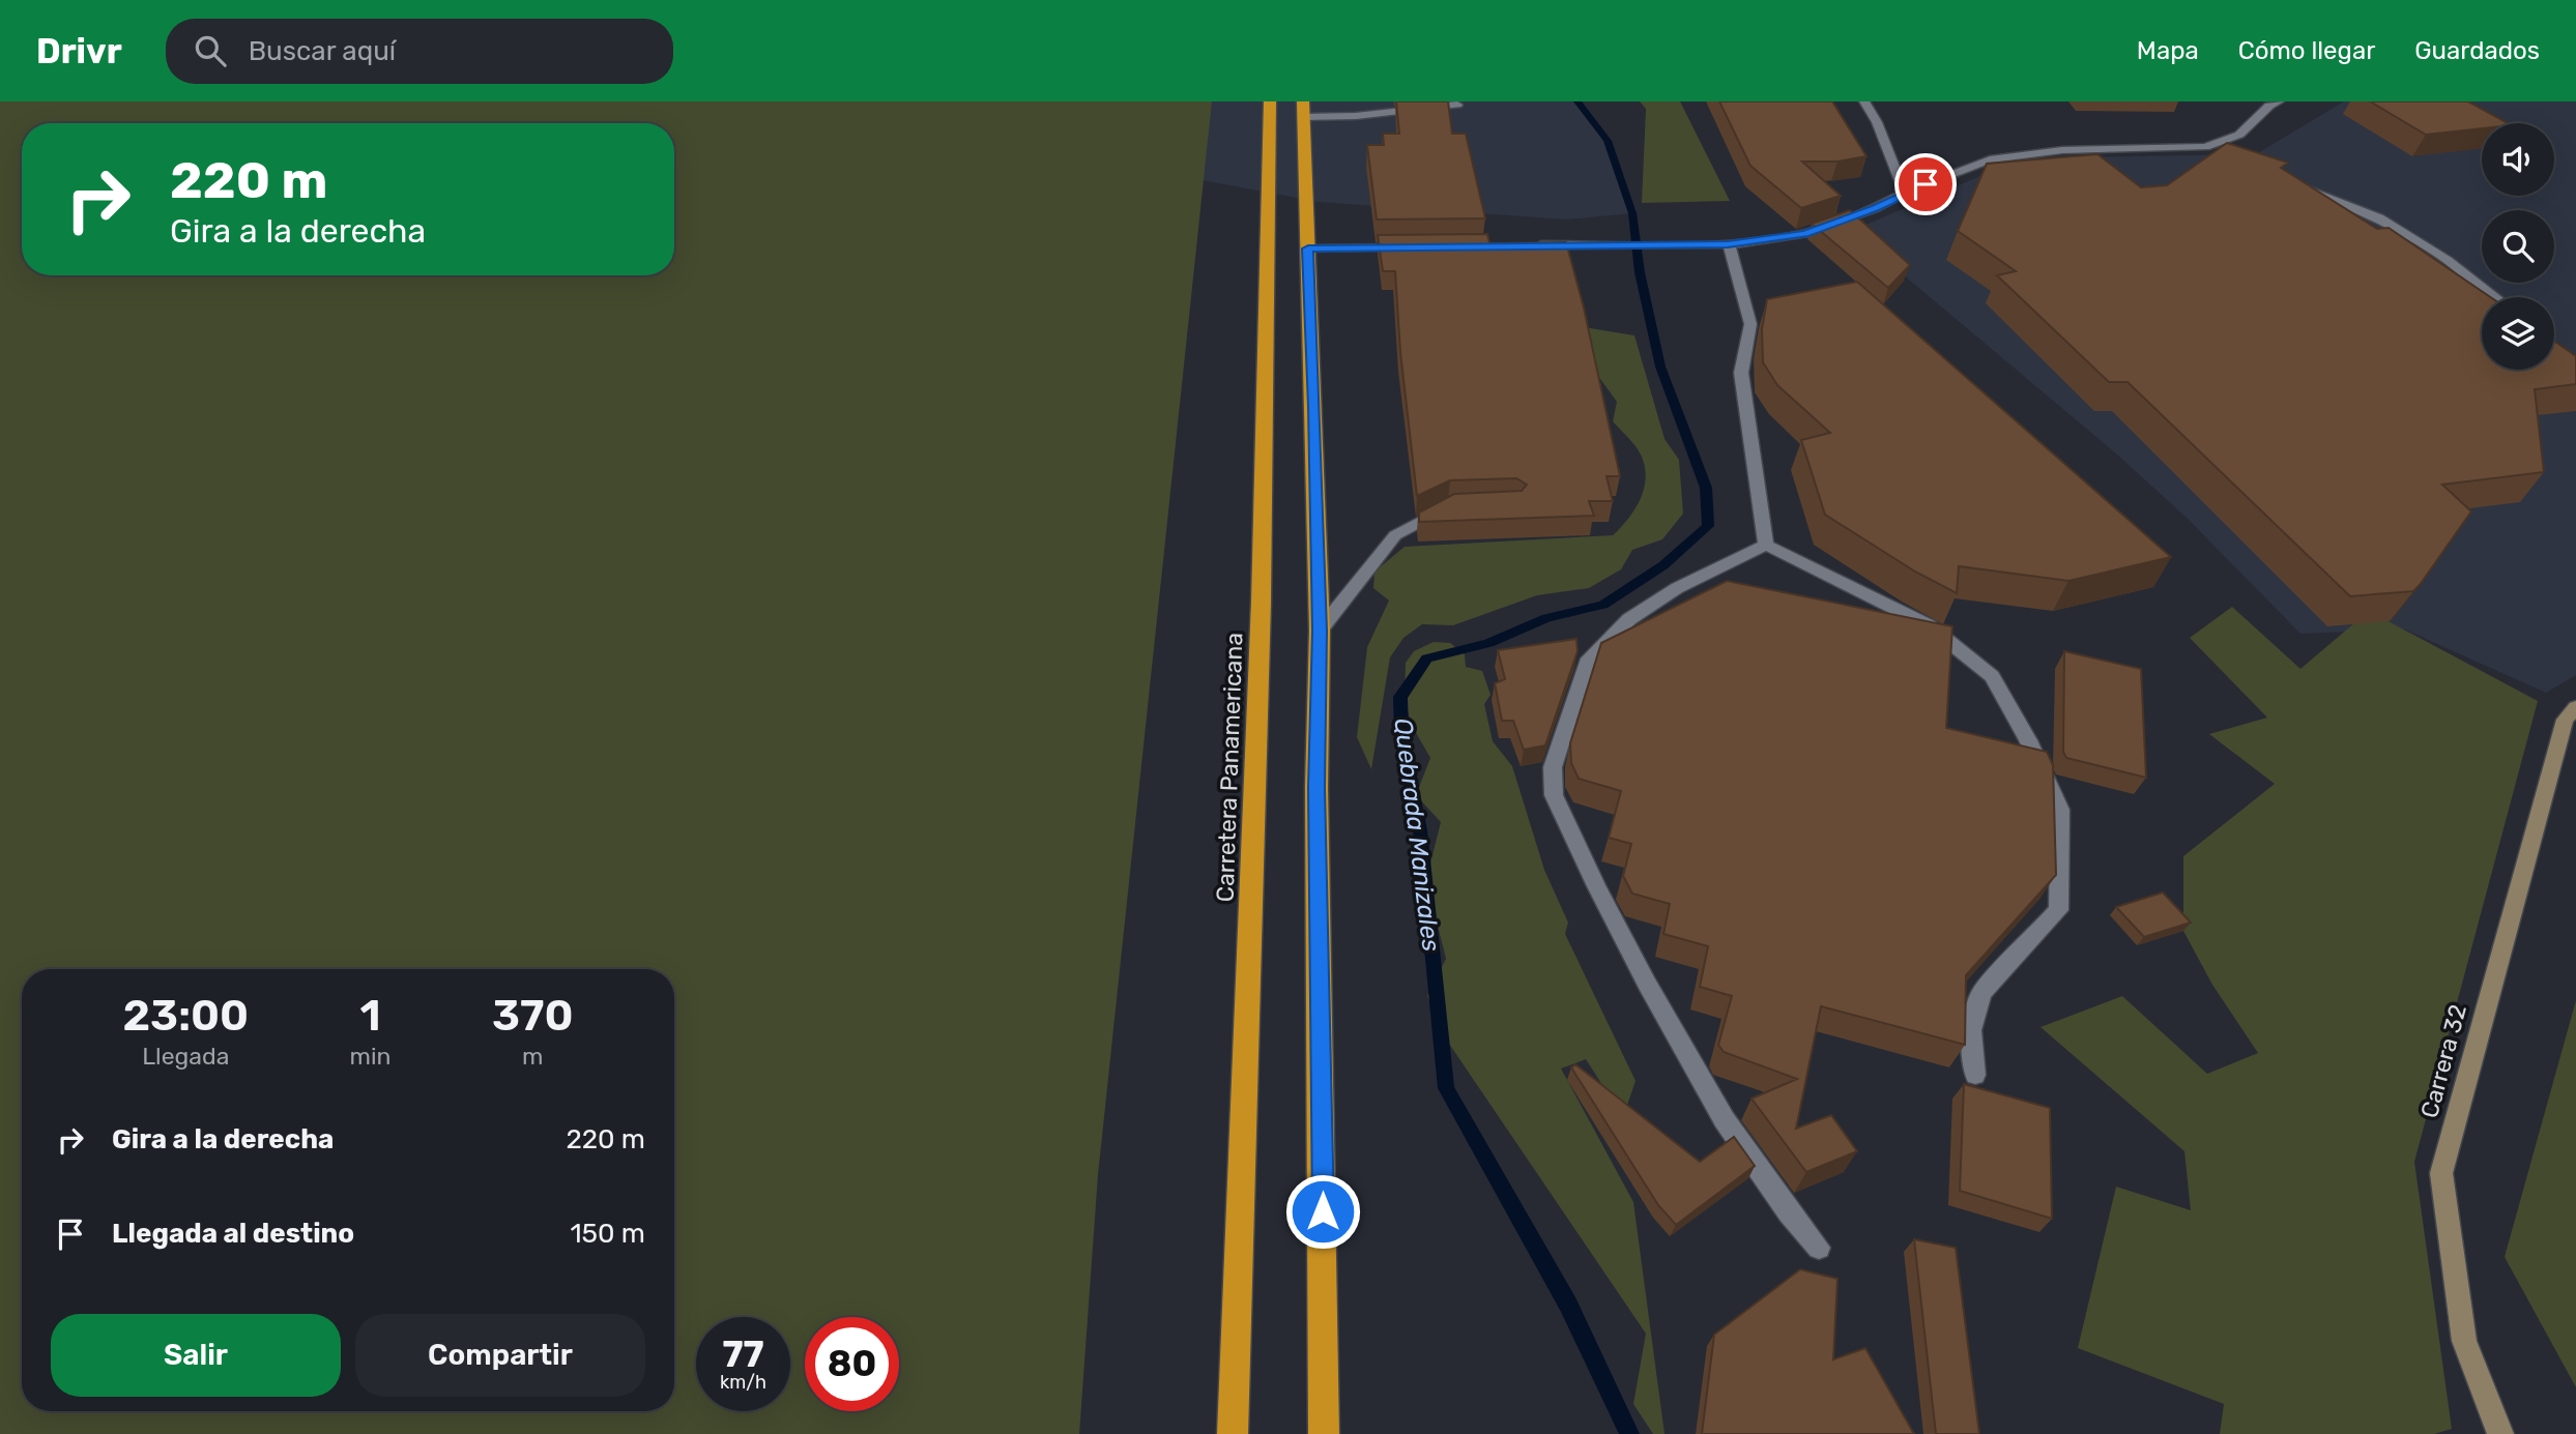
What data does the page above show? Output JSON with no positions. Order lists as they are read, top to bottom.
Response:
{
  "streets": {
    "highway": ["Carretera Panamericana"],
    "main road": ["Carrera 32"]
  },
  "water": ["Quebrada Manizales"],
  "page": {
    "header": "Drivr",
    "search": "Buscar aquí",
    "nav": ["Mapa", "Cómo llegar", "Guardados"],
    "turn": ["220 m", "Gira a la derecha"],
    "eta": [
      "23:00",
      "Llegada",
      "1",
      "min",
      "370",
      "m"
    ],
    "list": [
      {
        "name": "Gira a la derecha",
        "value": "220 m"
      },
      {
        "name": "Llegada al destino",
        "value": "150 m"
      }
    ],
    "buttons": ["Salir", "Compartir"],
    "speed": "77 km/h",
    "limit": "80"
  }
}
